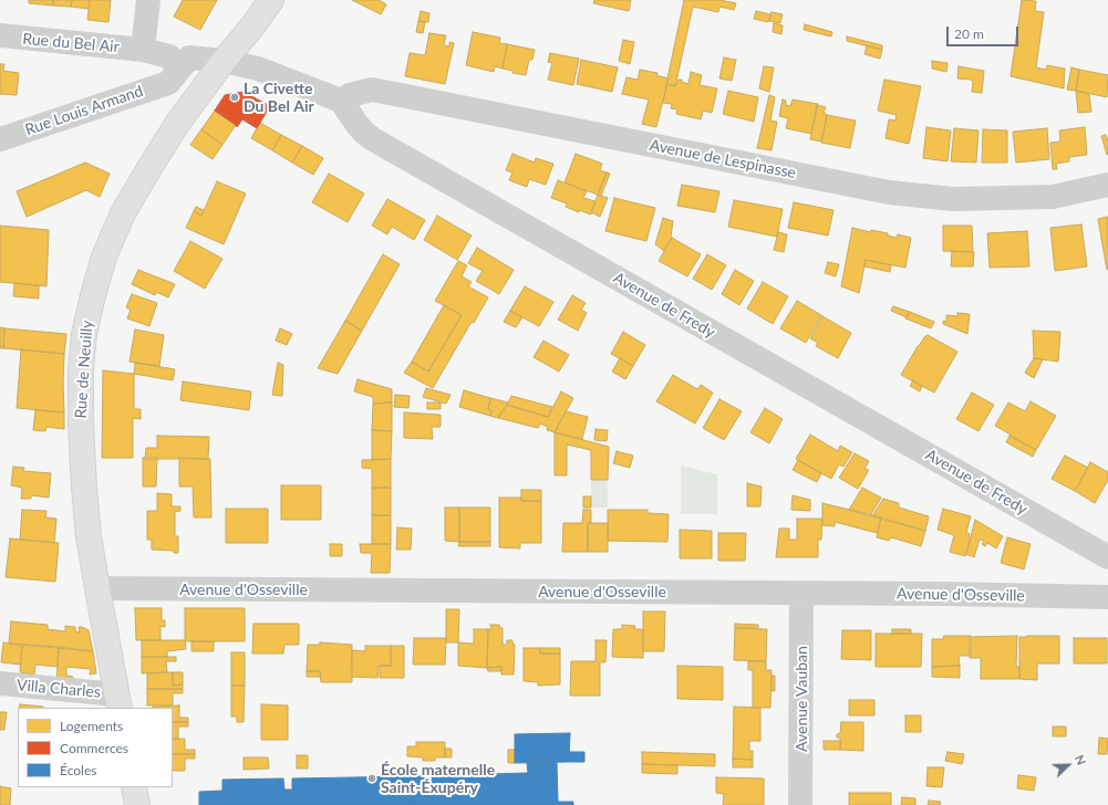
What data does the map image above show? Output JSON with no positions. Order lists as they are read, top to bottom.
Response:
{
  "streets": {
    "main road": ["Rue de Neuilly"],
    "street": [
      "Rue du Bel Air",
      "Rue Louis Armand",
      "Avenue de Lespinasse",
      "Avenue de Fredy",
      "Avenue d'Osseville",
      "Villa Charles",
      "Avenue Vauban"
    ]
  },
  "crossings": [
    ["Rue du Bel Air", "Rue Louis Armand"],
    ["Rue Louis Armand", "Rue de Neuilly"],
    ["Avenue de Lespinasse", "Avenue de Fredy"],
    ["Rue de Neuilly", "Avenue d'Osseville"],
    ["Rue de Neuilly", "Villa Charles"],
    ["Avenue d'Osseville", "Avenue Vauban"]
  ],
  "places": ["La Civette Du Bel Air", "École maternelle Saint-Éxupéry"],
  "legend": ["Logements", "Commerces", "Écoles"],
  "scale_bar": "20 m",
  "north": "top right"
}
